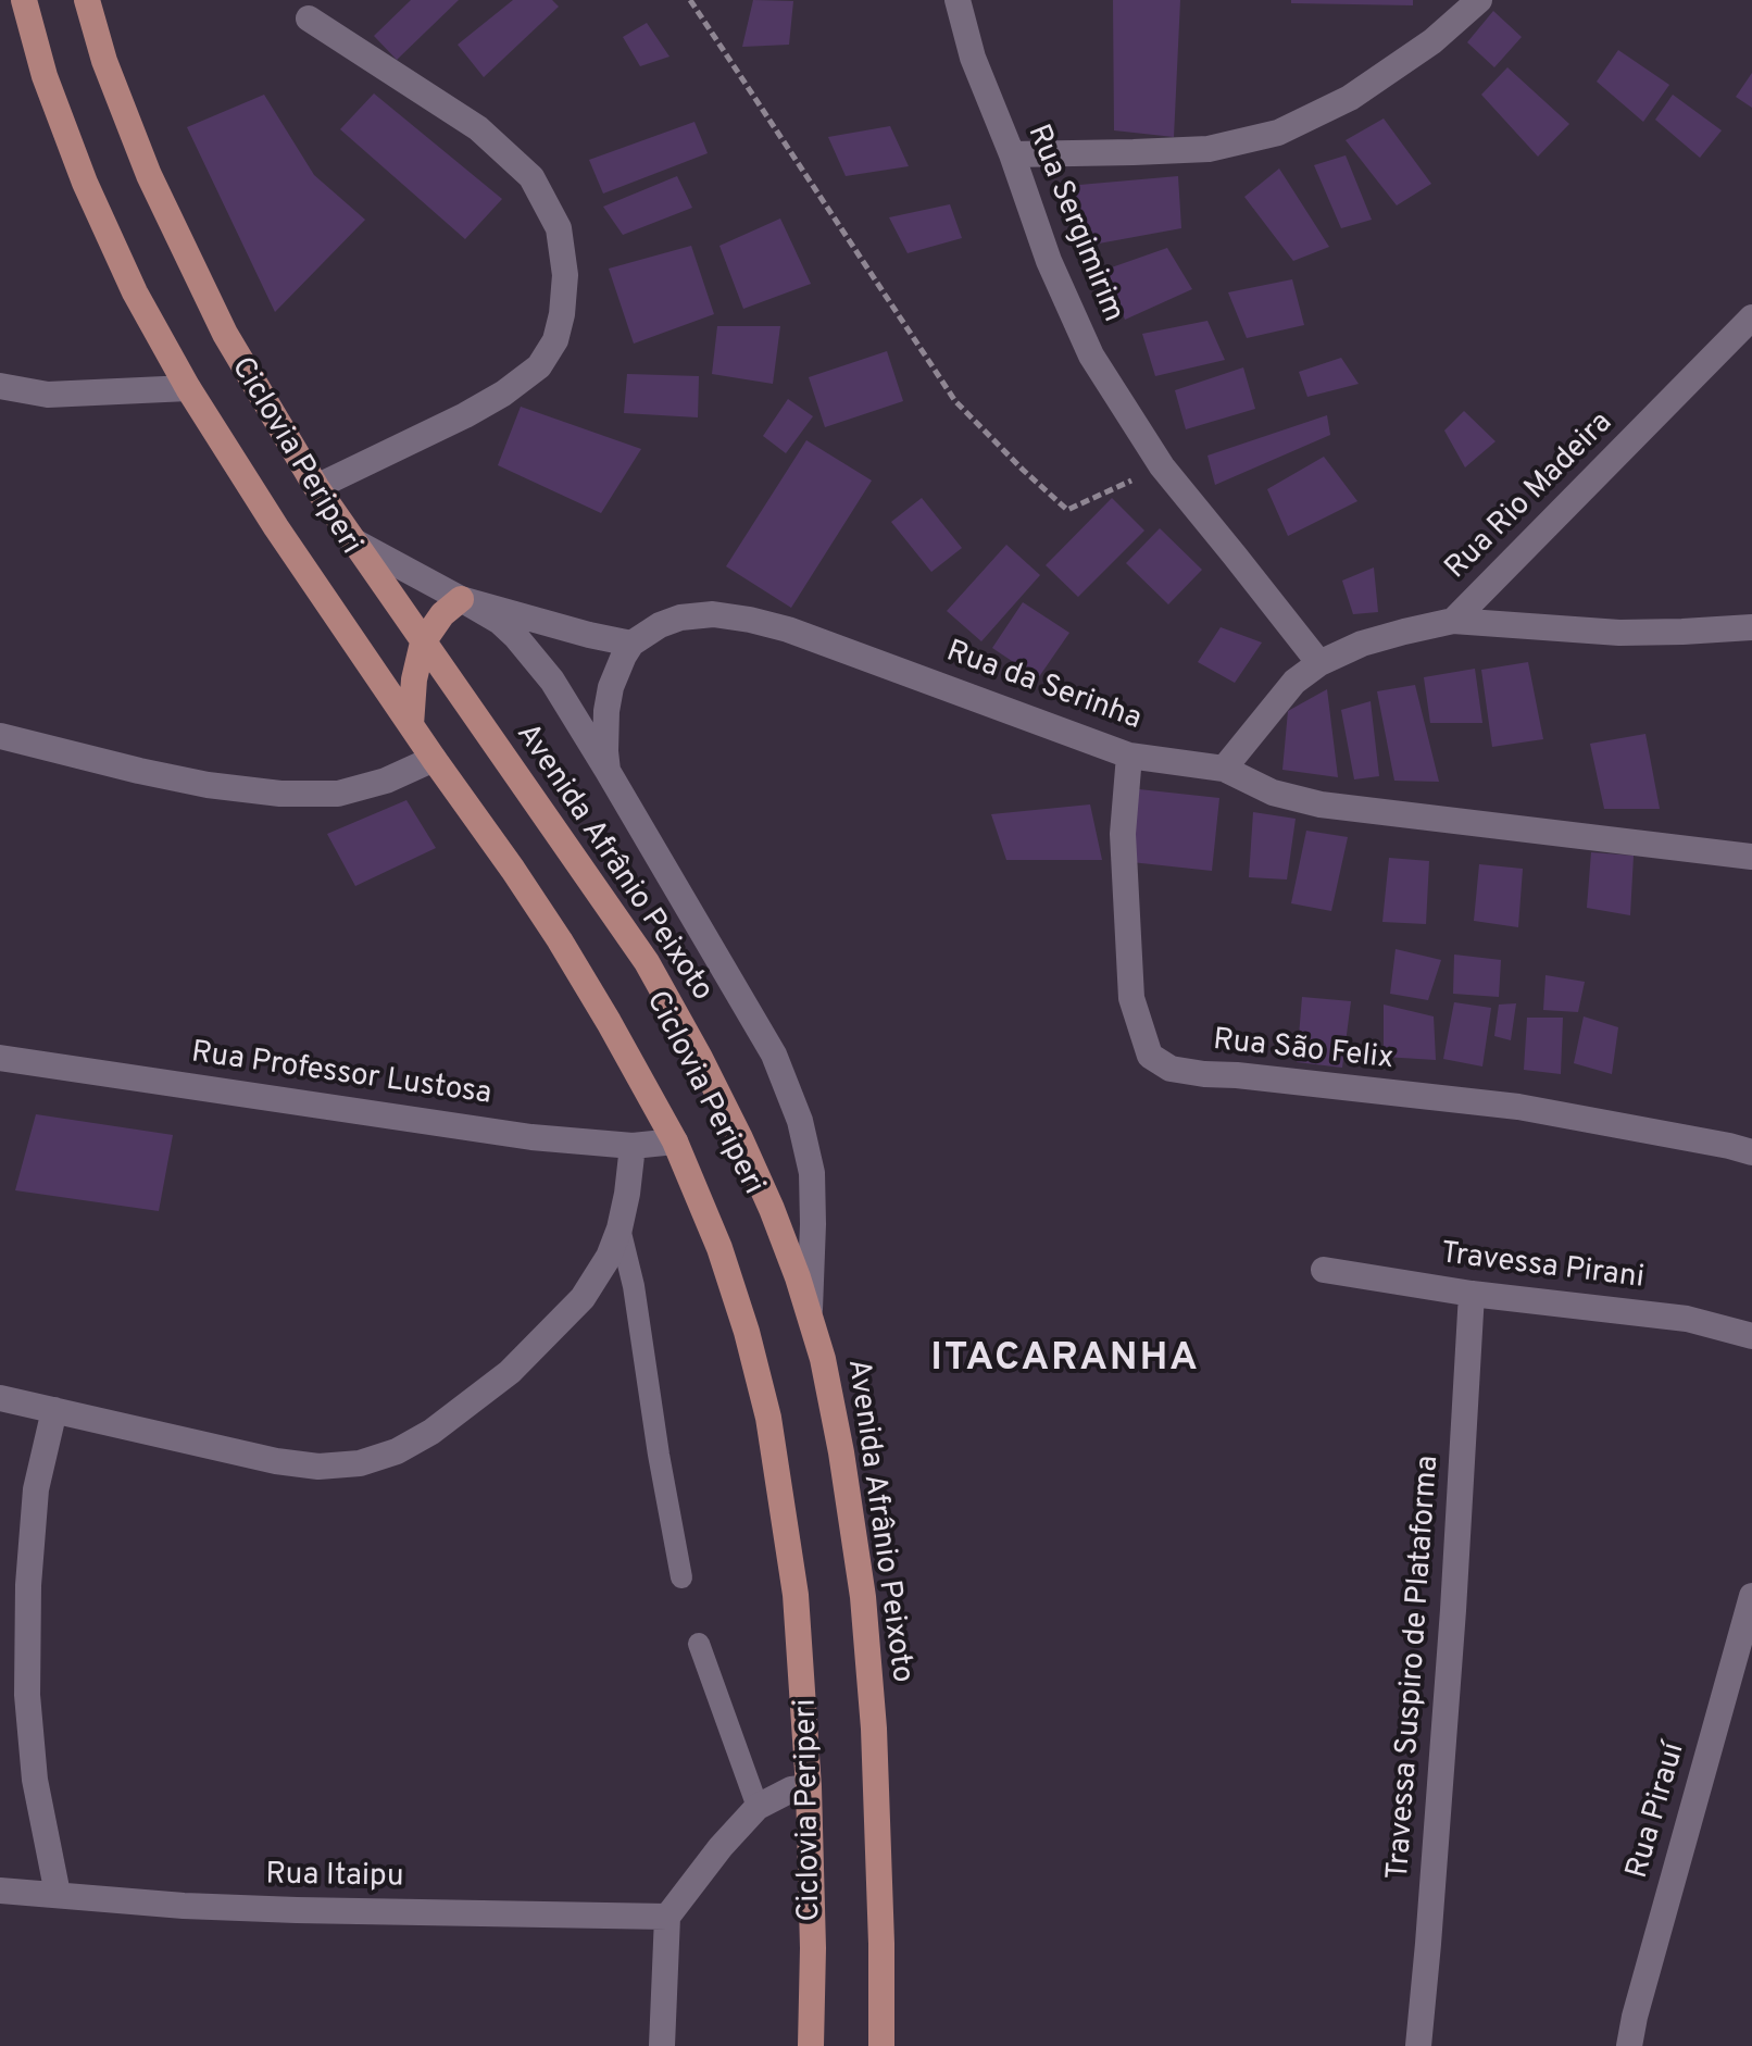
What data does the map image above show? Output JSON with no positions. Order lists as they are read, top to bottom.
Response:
{
  "streets": {
    "main road": ["Avenida Afrânio Peixoto"],
    "street": [
      "Rua Sergimirim",
      "Rua Rio Madeira",
      "Rua da Serinha",
      "Rua São Felix",
      "Rua Professor Lustosa",
      "Travessa Pirani",
      "Travessa Suspiro de Plataforma",
      "Rua Pirauí",
      "Rua Itaipu"
    ]
  },
  "crossings": [
    ["Rua Sergimirim", "Rua Rio Madeira"],
    ["Rua Rio Madeira", "Rua da Serinha"],
    ["Rua da Serinha", "Rua São Felix"],
    ["Travessa Pirani", "Travessa Suspiro de Plataforma"]
  ],
  "districts": ["ITACARANHA"]
}
